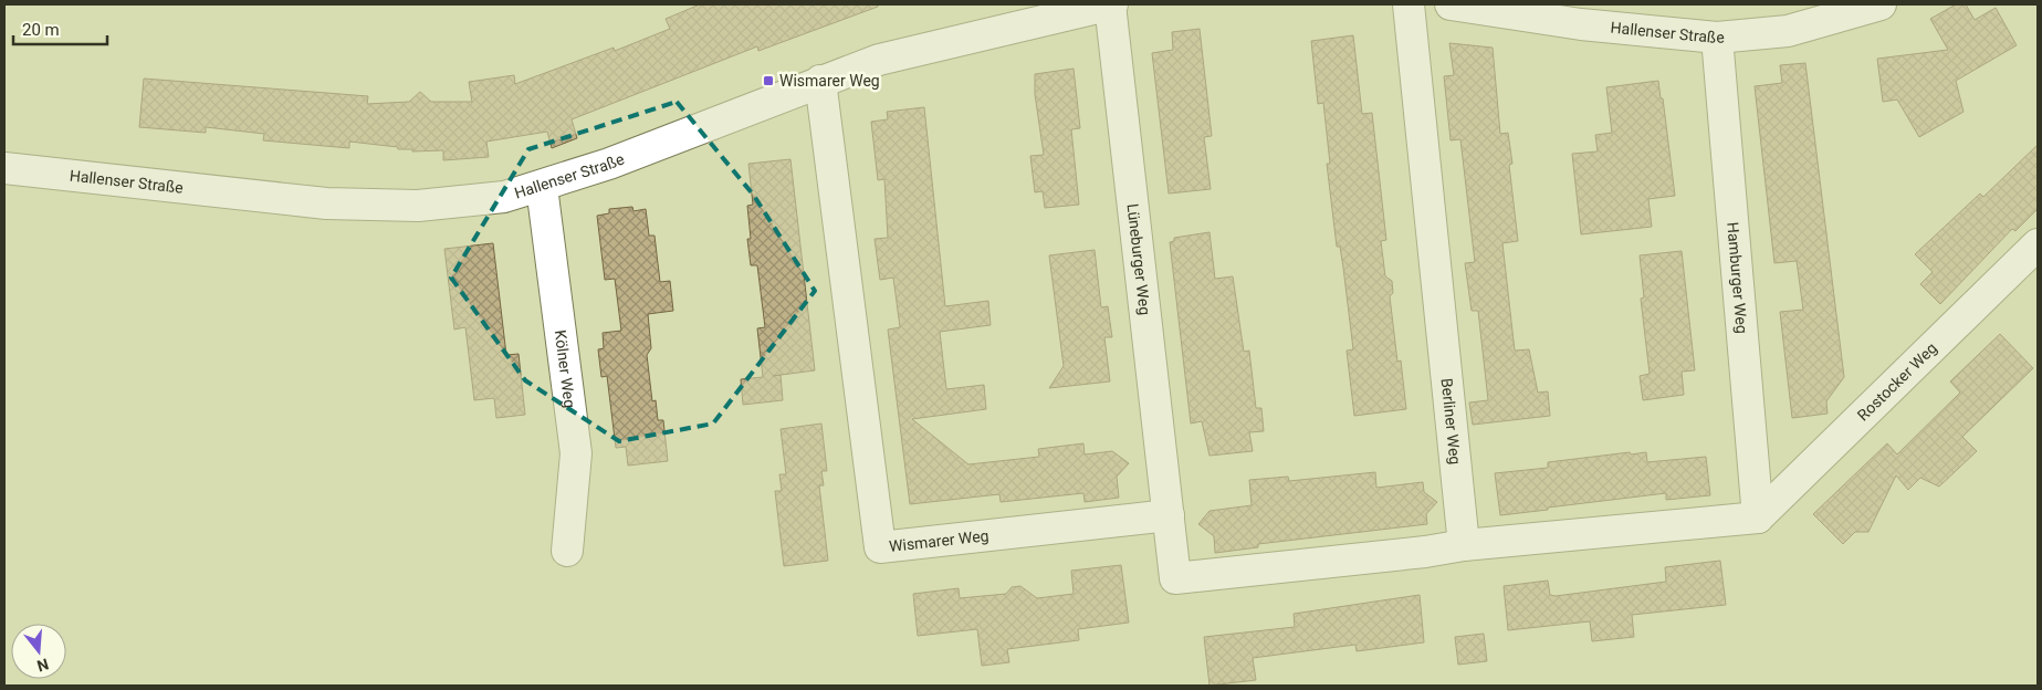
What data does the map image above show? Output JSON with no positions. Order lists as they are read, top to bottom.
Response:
{
  "streets": {
    "street": [
      "Hallenser Straße",
      "Lüneburger Weg",
      "Hamburger Weg",
      "Kölner Weg",
      "Rostocker Weg",
      "Berliner Weg",
      "Wismarer Weg"
    ]
  },
  "crossings": [
    ["Hallenser Straße", "Lüneburger Weg"],
    ["Hallenser Straße", "Hamburger Weg"],
    ["Hallenser Straße", "Kölner Weg"],
    ["Hallenser Straße", "Wismarer Weg"],
    ["Lüneburger Weg", "Wismarer Weg"],
    ["Hamburger Weg", "Rostocker Weg"]
  ],
  "places": {
    "transit": ["Wismarer Weg"]
  },
  "scale_bar": "20 m",
  "north": "bottom"
}
